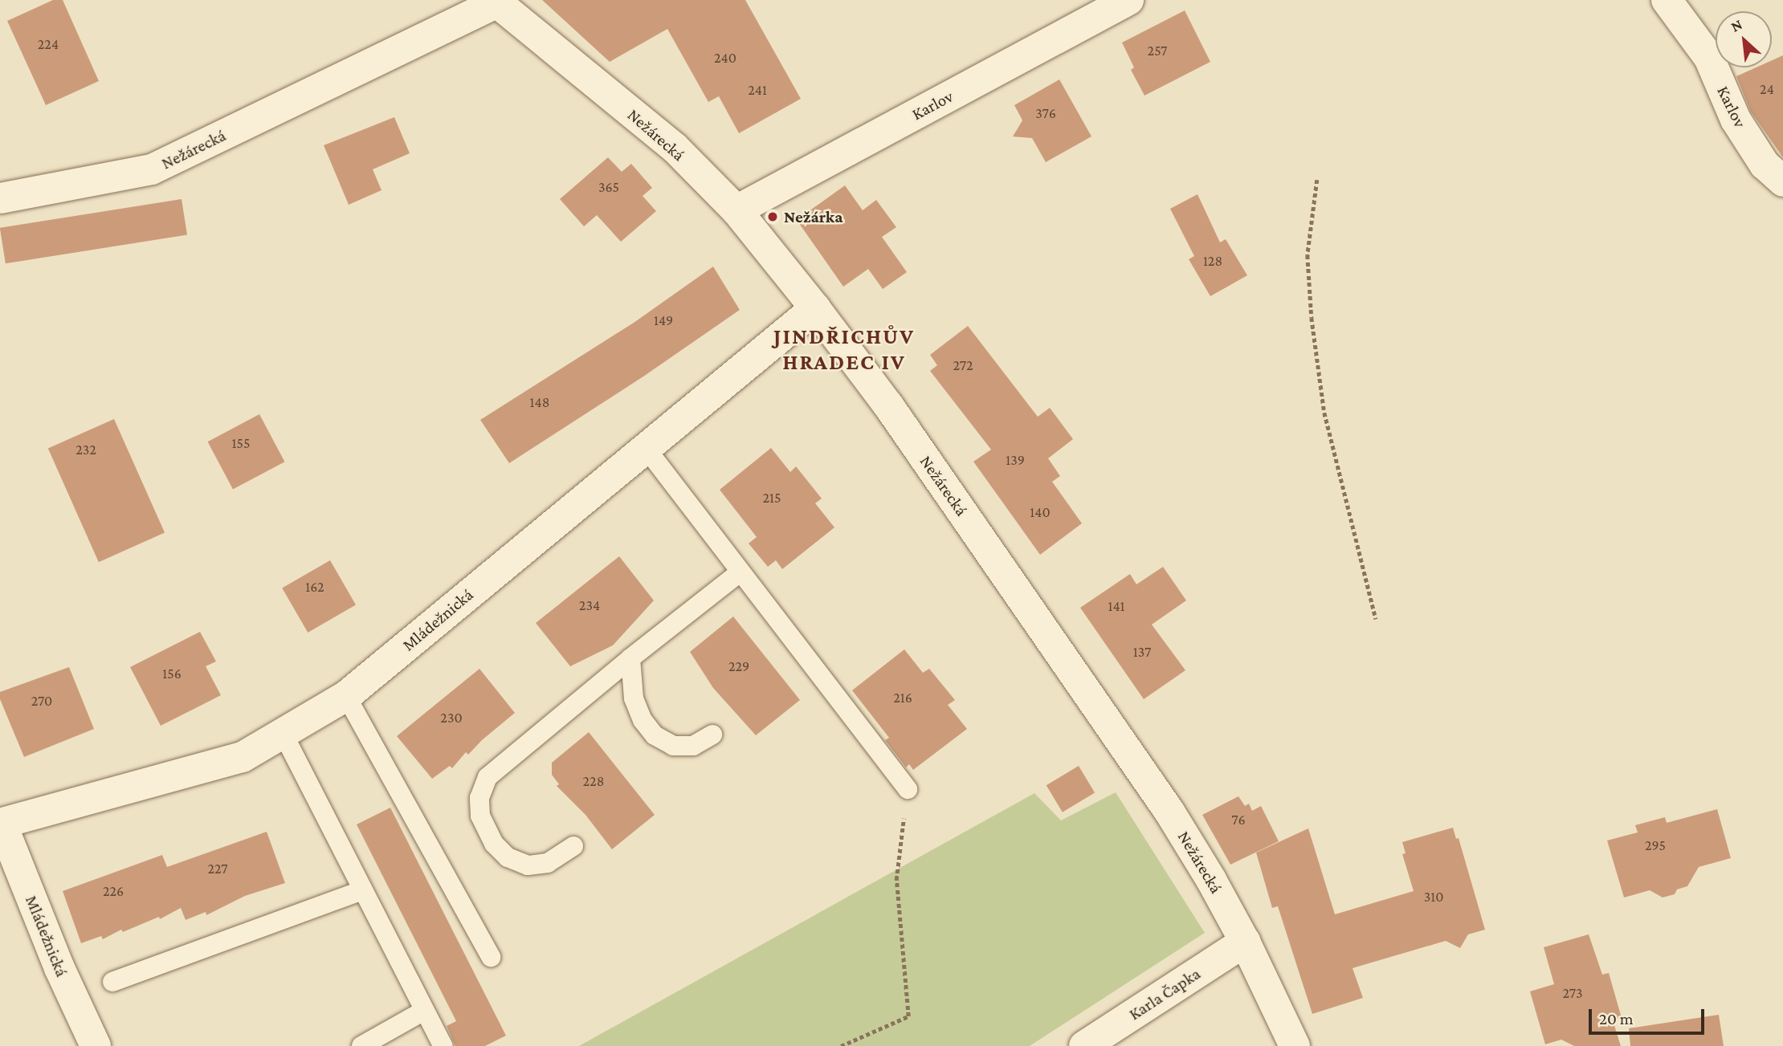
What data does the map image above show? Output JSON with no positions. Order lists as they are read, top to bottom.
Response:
{
  "streets": {
    "street": [
      "Karlov",
      "Nežárecká",
      "Mládežnická",
      "Karla Čapka"
    ]
  },
  "crossings": [
    ["Karlov", "Nežárecká"],
    ["Nežárecká", "Mládežnická"],
    ["Nežárecká", "Karla Čapka"]
  ],
  "districts": ["JINDŘICHŮV HRADEC IV"],
  "places": ["Nežárka"],
  "house_numbers": [
    "224",
    "257",
    "240",
    "24",
    "241",
    "376",
    "365",
    "128",
    "149",
    "272",
    "148",
    "155",
    "232",
    "139",
    "215",
    "140",
    "162",
    "234",
    "141",
    "137",
    "229",
    "156",
    "216",
    "270",
    "230",
    "228",
    "76",
    "295",
    "227",
    "226",
    "310",
    "273"
  ],
  "scale_bar": "20 m",
  "north": "top left"
}
